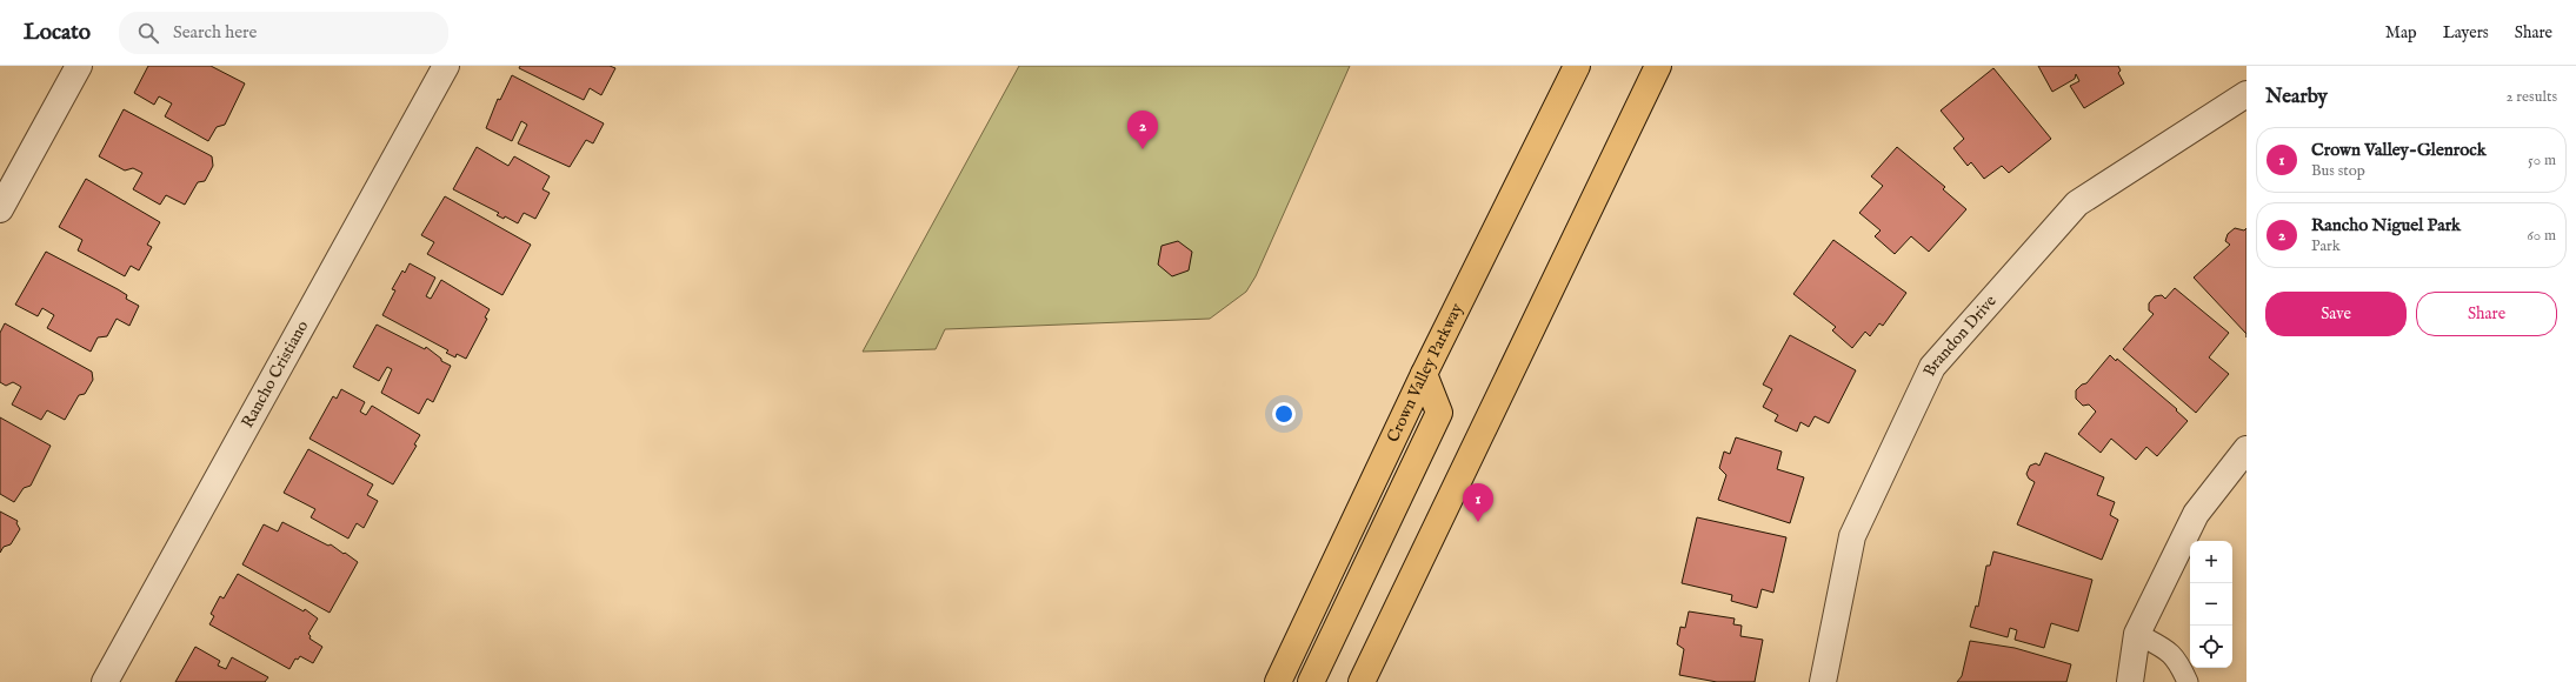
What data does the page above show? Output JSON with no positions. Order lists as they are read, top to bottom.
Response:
{
  "streets": {
    "main road": ["Crown Valley Parkway"],
    "street": ["Brandon Drive", "Rancho Cristiano"]
  },
  "page": {
    "header": "Locato",
    "search": "Search here",
    "nav": ["Map", "Layers", "Share"],
    "heading": ["Nearby", "2 results"],
    "pins": ["2", "1"],
    "list": [
      {
        "mark": "1",
        "name": "Crown Valley-Glenrock",
        "note": "Bus stop",
        "value": "50 m"
      },
      {
        "mark": "2",
        "name": "Rancho Niguel Park",
        "note": "Park",
        "value": "60 m"
      }
    ],
    "buttons": ["Save", "Share"],
    "map_buttons": ["+", "−"]
  }
}
